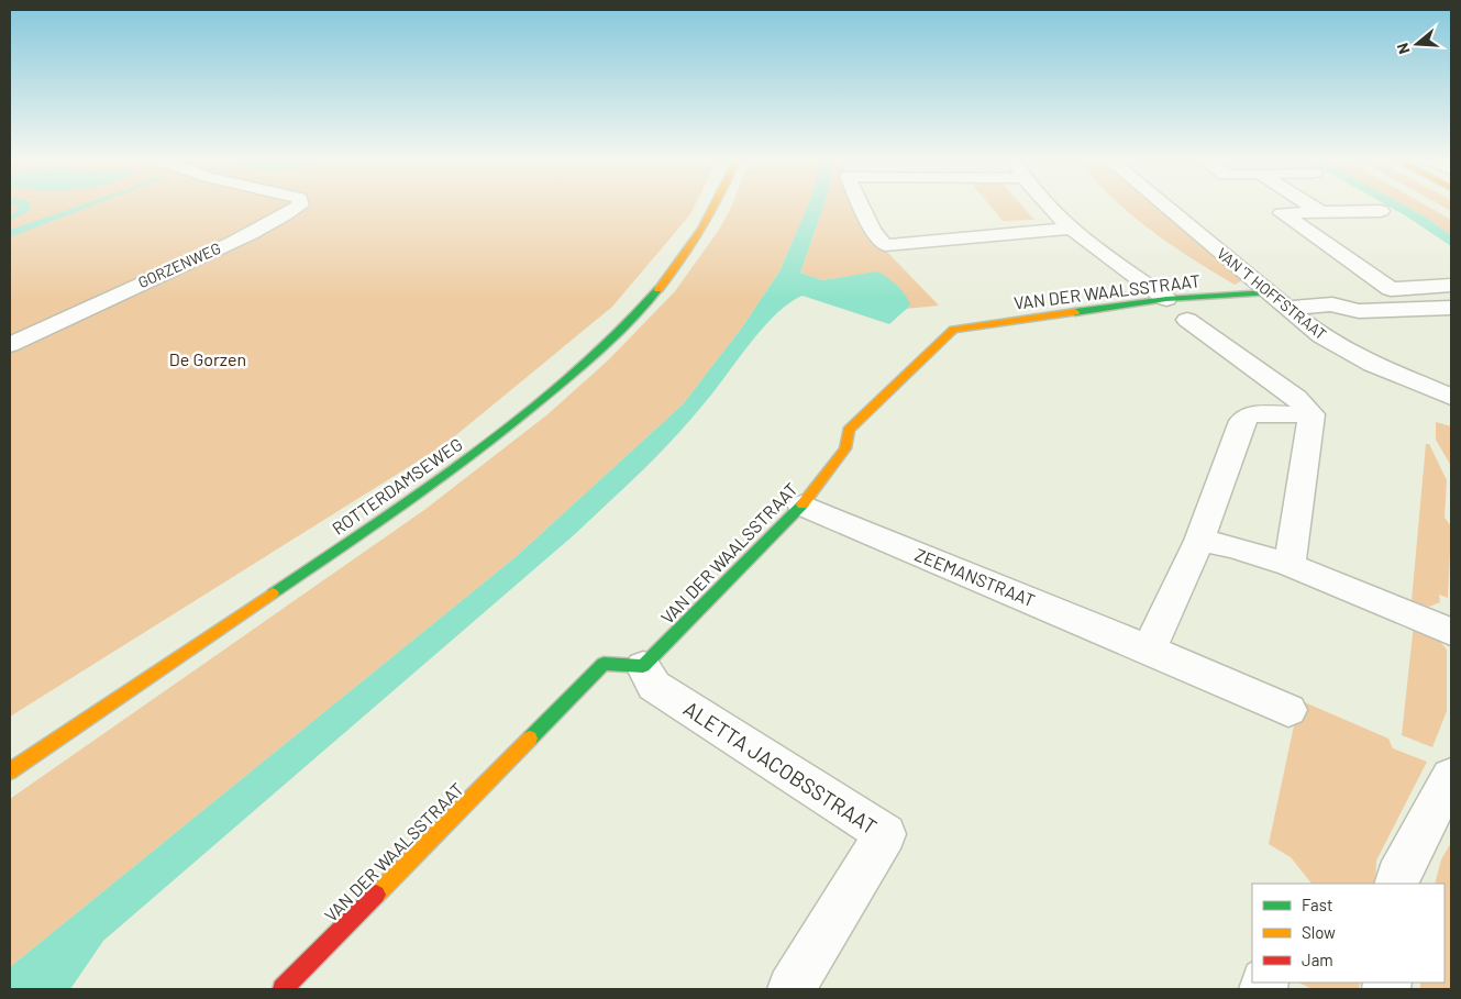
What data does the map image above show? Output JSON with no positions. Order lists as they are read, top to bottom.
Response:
{
  "streets": {
    "street": [
      "GORZENWEG",
      "VAN DER WAALSSTRAAT",
      "VAN 'T HOFFSTRAAT",
      "ROTTERDAMSEWEG",
      "ZEEMANSTRAAT",
      "ALETTA JACOBSSTRAAT"
    ]
  },
  "crossings": [
    ["VAN DER WAALSSTRAAT", "VAN 'T HOFFSTRAAT"],
    ["VAN DER WAALSSTRAAT", "ZEEMANSTRAAT"],
    ["VAN DER WAALSSTRAAT", "ALETTA JACOBSSTRAAT"]
  ],
  "parks": ["De Gorzen"],
  "legend": ["Fast", "Slow", "Jam"],
  "north": "left"
}
